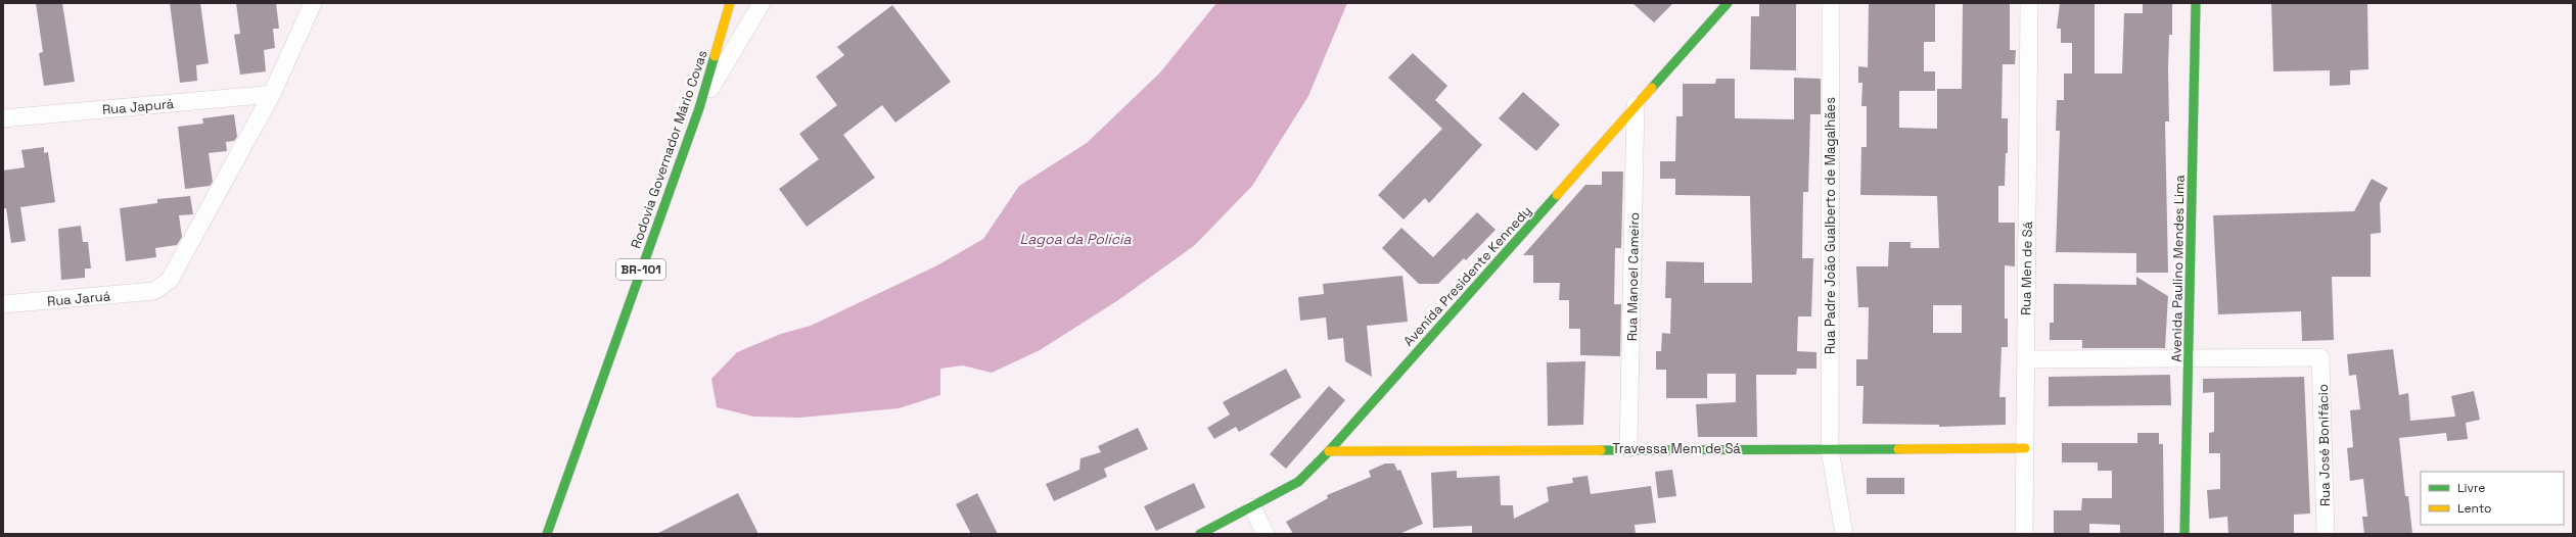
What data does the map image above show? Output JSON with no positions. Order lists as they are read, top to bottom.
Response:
{
  "streets": {
    "main road": [
      "Rodovia Governador Mário Covas",
      "Avenida Paulino Mendes Lima",
      "BR-101",
      "Avenida Presidente Kennedy",
      "Travessa Mem de Sá"
    ],
    "street": [
      "Rua Japurá",
      "Rua Padre João Gualberto de Magalhães",
      "Rua Men de Sá",
      "Rua Manoel Cameiro",
      "Rua Jaruá",
      "Rua José Bonifácio"
    ]
  },
  "crossings": [
    ["Rua Japurá", "Rua Jaruá"],
    ["Rua Padre João Gualberto de Magalhães", "Travessa Mem de Sá"],
    ["Rua Men de Sá", "Travessa Mem de Sá"],
    ["Avenida Paulino Mendes Lima", "Rua José Bonifácio"],
    ["Avenida Presidente Kennedy", "Rua Manoel Cameiro"],
    ["Avenida Presidente Kennedy", "Travessa Mem de Sá"],
    ["Rua Manoel Cameiro", "Travessa Mem de Sá"]
  ],
  "water": ["Lagoa da Polícia"],
  "legend": ["Livre", "Lento"]
}
